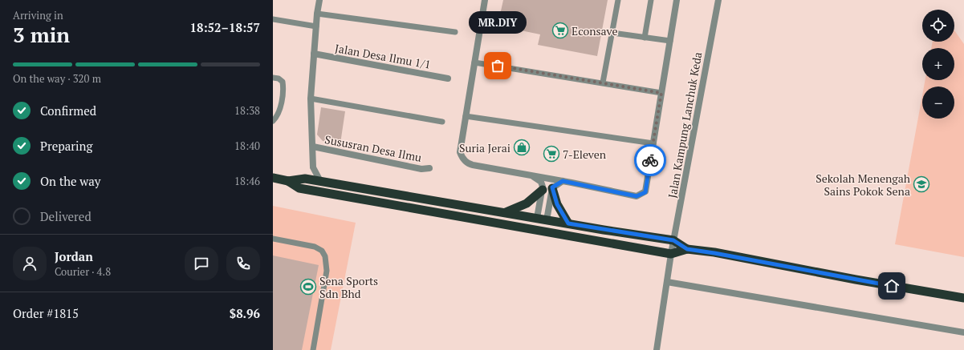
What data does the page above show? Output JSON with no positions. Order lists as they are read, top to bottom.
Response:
{
  "streets": {
    "street": ["Jalan Desa Ilmu 1/1", "Jalan Kampung Lanchuk Keda", "Sususran Desa Ilmu"]
  },
  "places": {
    "supermarket": ["Econsave", "7-Eleven"],
    "other": ["MR.DIY"],
    "shop": ["Suria Jerai"],
    "school or university": ["Sekolah Menengah Sains Pokok Sena"],
    "sports": ["Sena Sports Sdn Bhd"]
  },
  "page": {
    "heading": ["3 min", "Arriving in", "18:52–18:57"],
    "panel": [
      "Jordan",
      "Courier · 4.8",
      "Order #1815",
      "$8.96"
    ],
    "map_buttons": ["+", "−"],
    "bubble": "MR.DIY",
    "bar": "On the way · 320 m",
    "list": [
      ["Confirmed", "18:38"],
      ["Preparing", "18:40"],
      ["On the way", "18:46"],
      "Delivered"
    ]
  }
}
